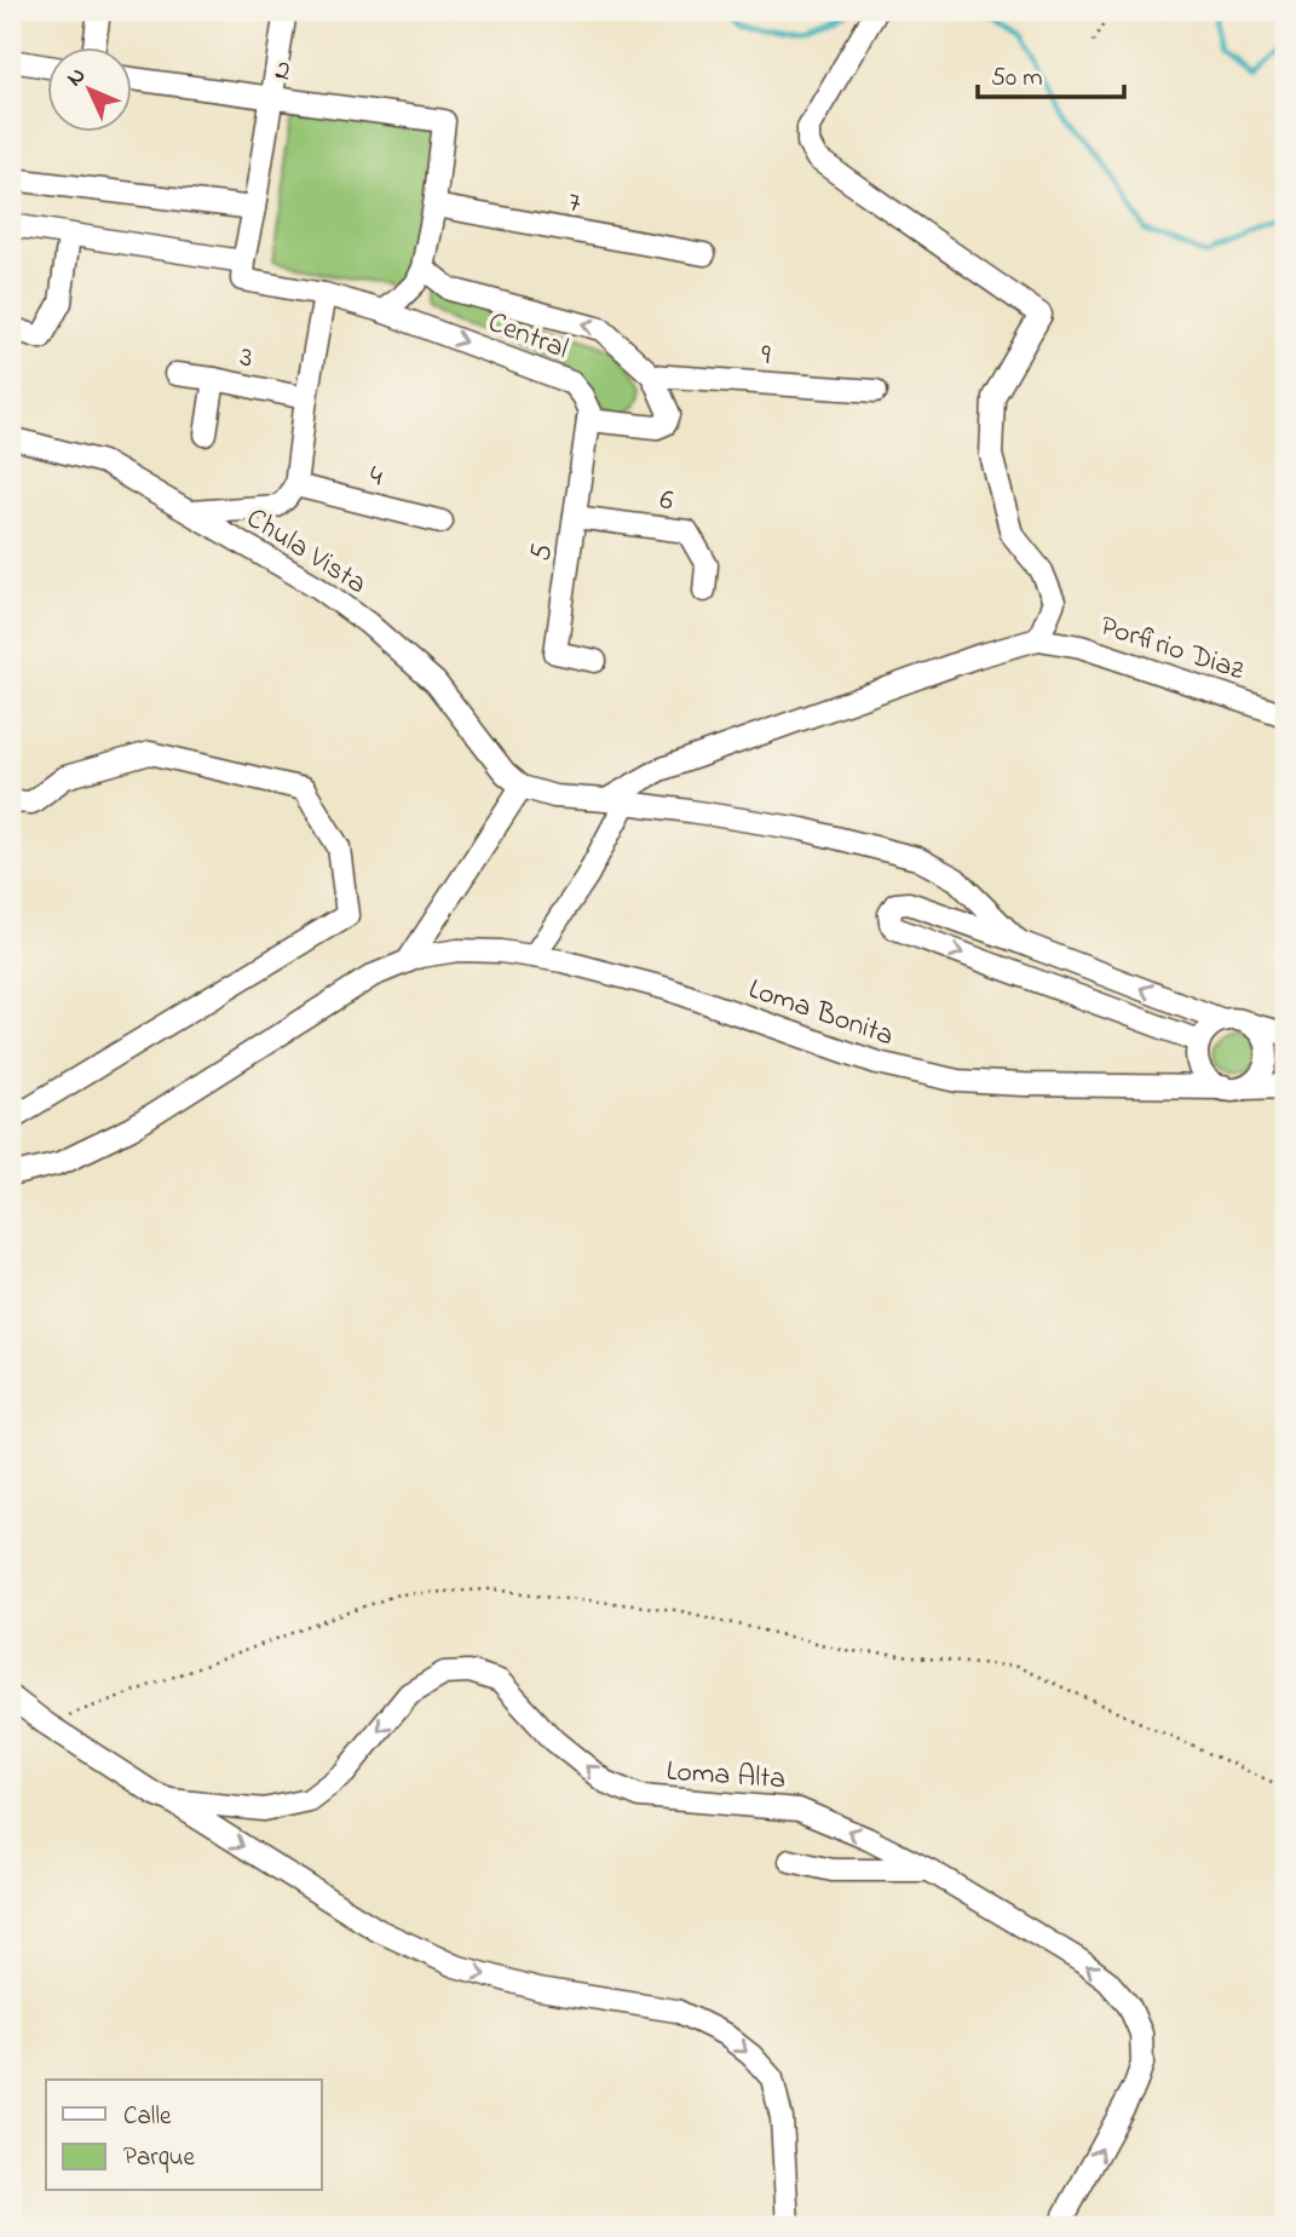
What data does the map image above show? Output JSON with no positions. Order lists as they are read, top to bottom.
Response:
{
  "streets": {
    "street": [
      "2",
      "7",
      "Central",
      "9",
      "3",
      "4",
      "6",
      "Chula Vista",
      "5",
      "Porfirio Diaz",
      "Loma Bonita",
      "Loma Alta"
    ]
  },
  "crossings": [
    ["2", "7"],
    ["Central", "9"],
    ["Central", "5"],
    ["6", "5"]
  ],
  "legend": ["Calle", "Parque"],
  "scale_bar": "50 m",
  "north": "top left"
}
